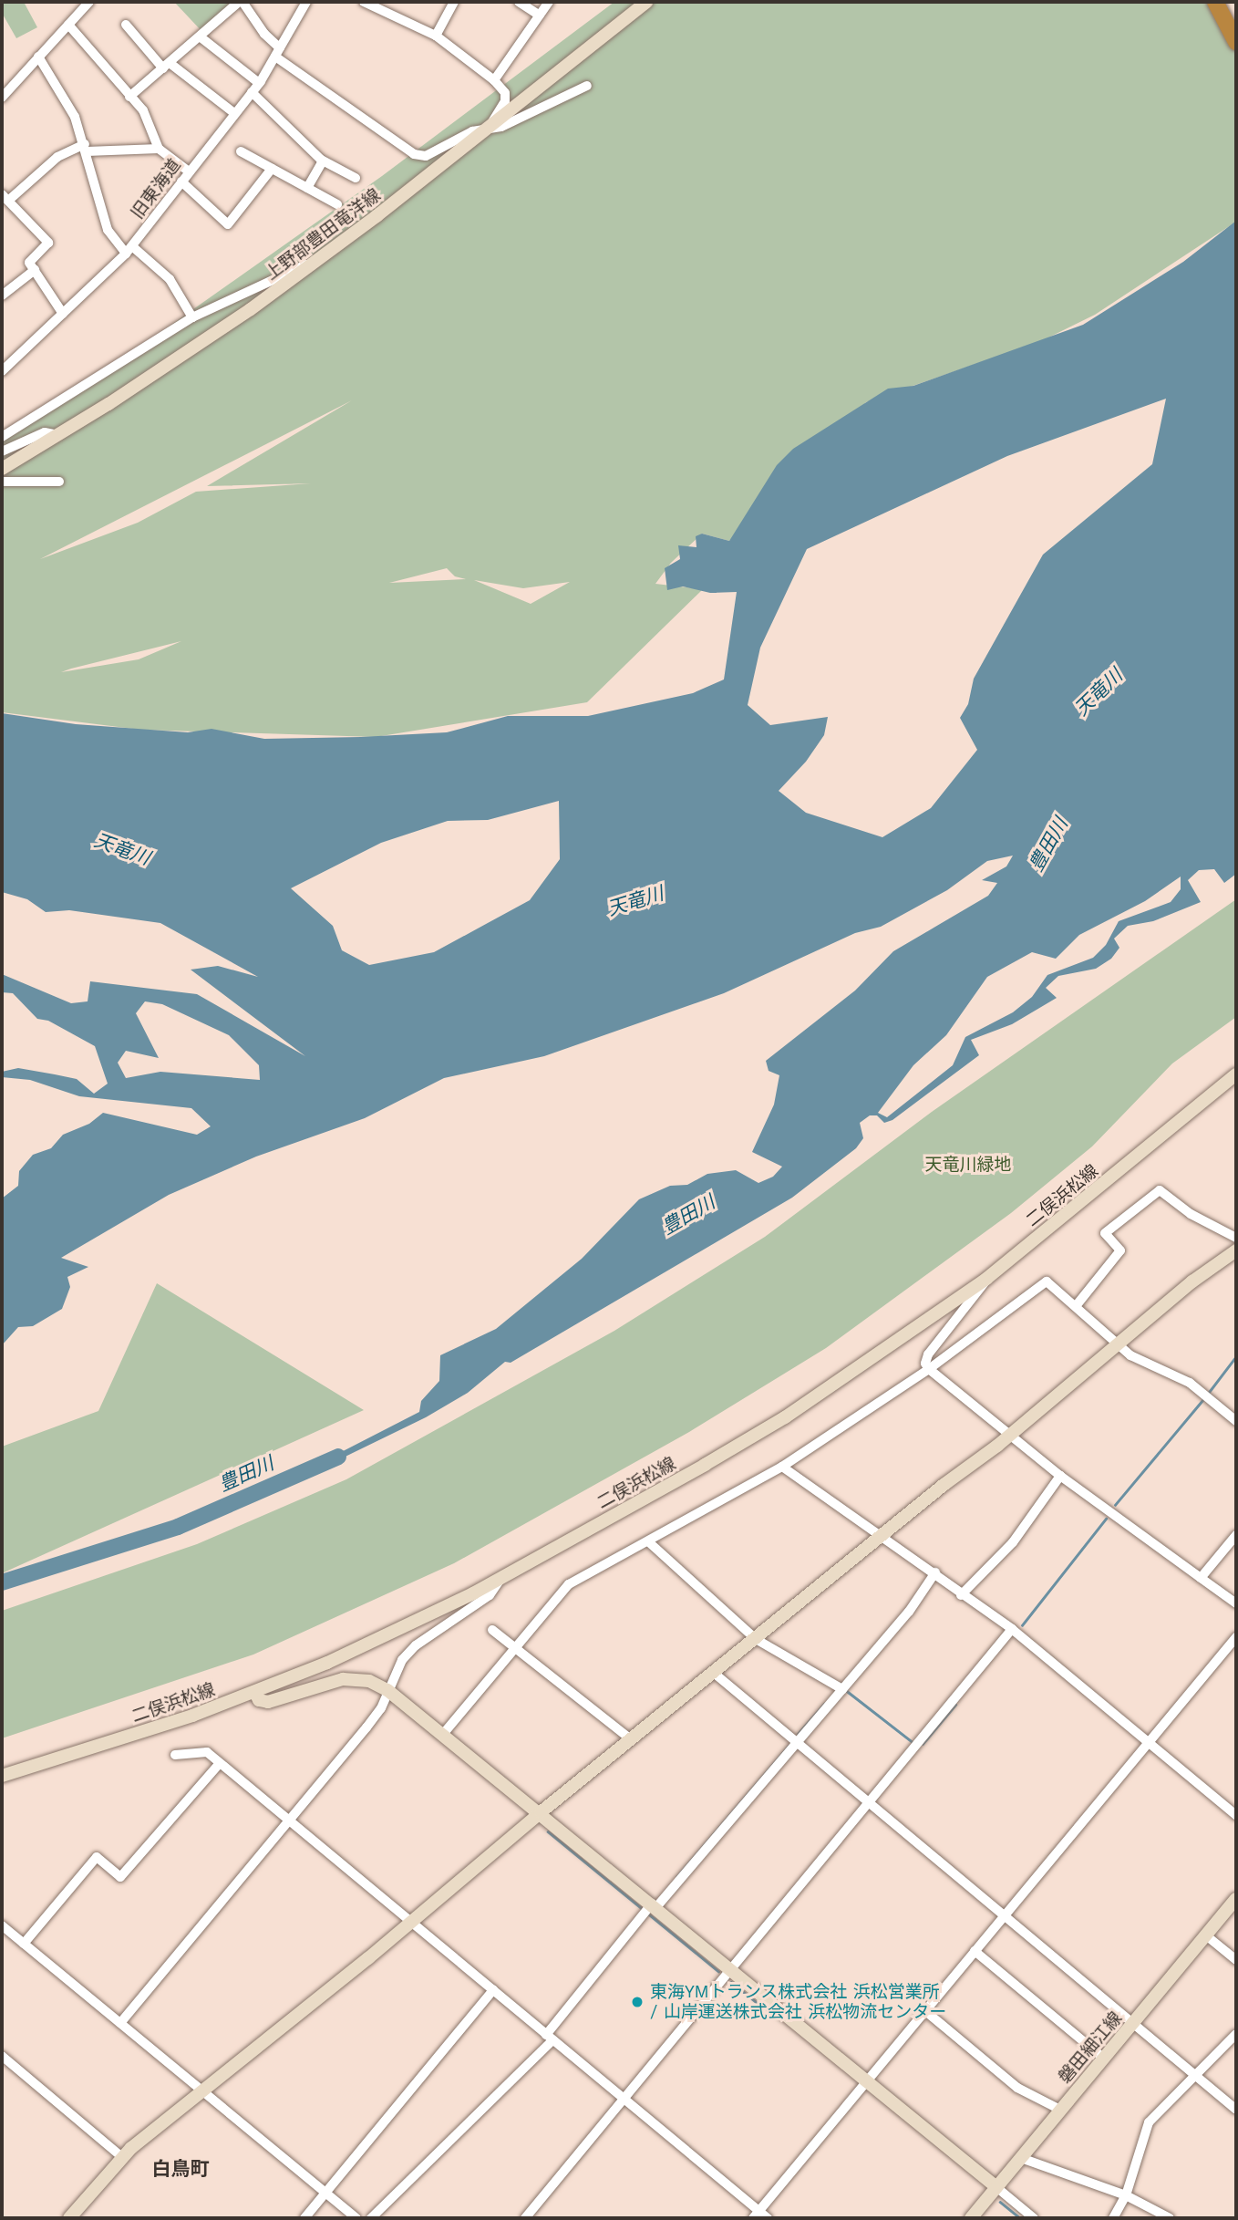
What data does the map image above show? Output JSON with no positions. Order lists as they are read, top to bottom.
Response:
{
  "streets": {
    "main road": ["上野部豊田竜洋線", "二俣浜松線", "磐田細江線"],
    "street": ["旧東海道"]
  },
  "districts": ["白鳥町"],
  "water": ["天竜川", "豊田川"],
  "parks": ["天竜川緑地"],
  "places": ["東海YMトランス株式会社 浜松営業所 / 山岸運送株式会社 浜松物流センター"]
}
